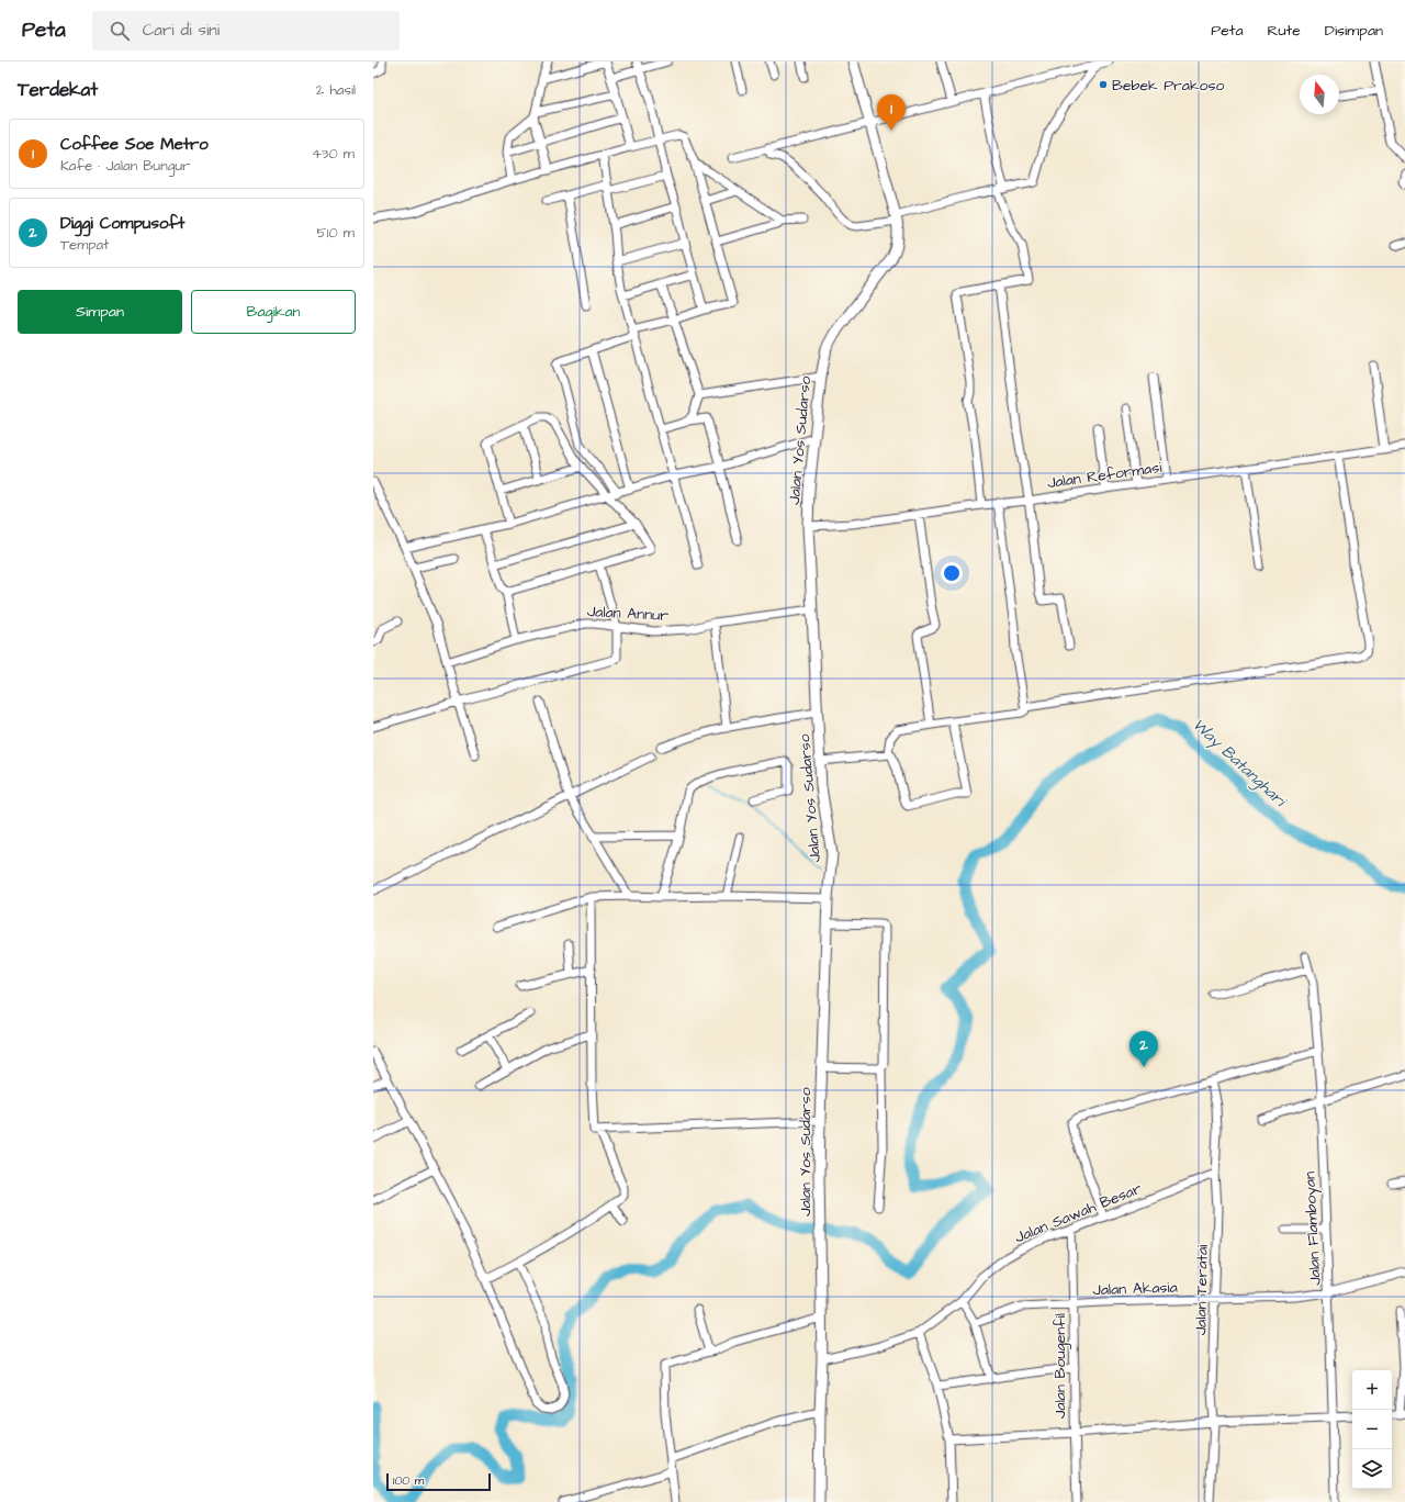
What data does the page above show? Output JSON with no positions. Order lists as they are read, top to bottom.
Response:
{
  "streets": {
    "street": [
      "Jalan Yos Sudarso",
      "Jalan Reformasi",
      "Jalan Annur",
      "Jalan Sawah Besar",
      "Jalan Flamboyan",
      "Jalan Akasia",
      "Jalan Teratai",
      "Jalan Bougenfil"
    ]
  },
  "crossings": [
    ["Jalan Yos Sudarso", "Jalan Reformasi"],
    ["Jalan Yos Sudarso", "Jalan Annur"],
    ["Jalan Yos Sudarso", "Jalan Sawah Besar"],
    ["Jalan Sawah Besar", "Jalan Teratai"],
    ["Jalan Sawah Besar", "Jalan Bougenfil"],
    ["Jalan Flamboyan", "Jalan Akasia"],
    ["Jalan Akasia", "Jalan Teratai"],
    ["Jalan Akasia", "Jalan Bougenfil"]
  ],
  "water": ["Way Batanghari"],
  "places": ["Bebek Prakoso"],
  "scale_bar": "100 m",
  "north": "top",
  "page": {
    "header": "Peta",
    "search": "Cari di sini",
    "nav": ["Peta", "Rute", "Disimpan"],
    "heading": ["Terdekat", "2 hasil"],
    "pins": ["1", "2"],
    "list": [
      {
        "mark": "1",
        "name": "Coffee Soe Metro",
        "note": "Kafe · Jalan Bungur",
        "value": "430 m"
      },
      {
        "mark": "2",
        "name": "Diggi Compusoft",
        "note": "Tempat",
        "value": "510 m"
      }
    ],
    "buttons": ["Simpan", "Bagikan"],
    "map_buttons": ["+", "−"],
    "scale": "100 m"
  }
}
